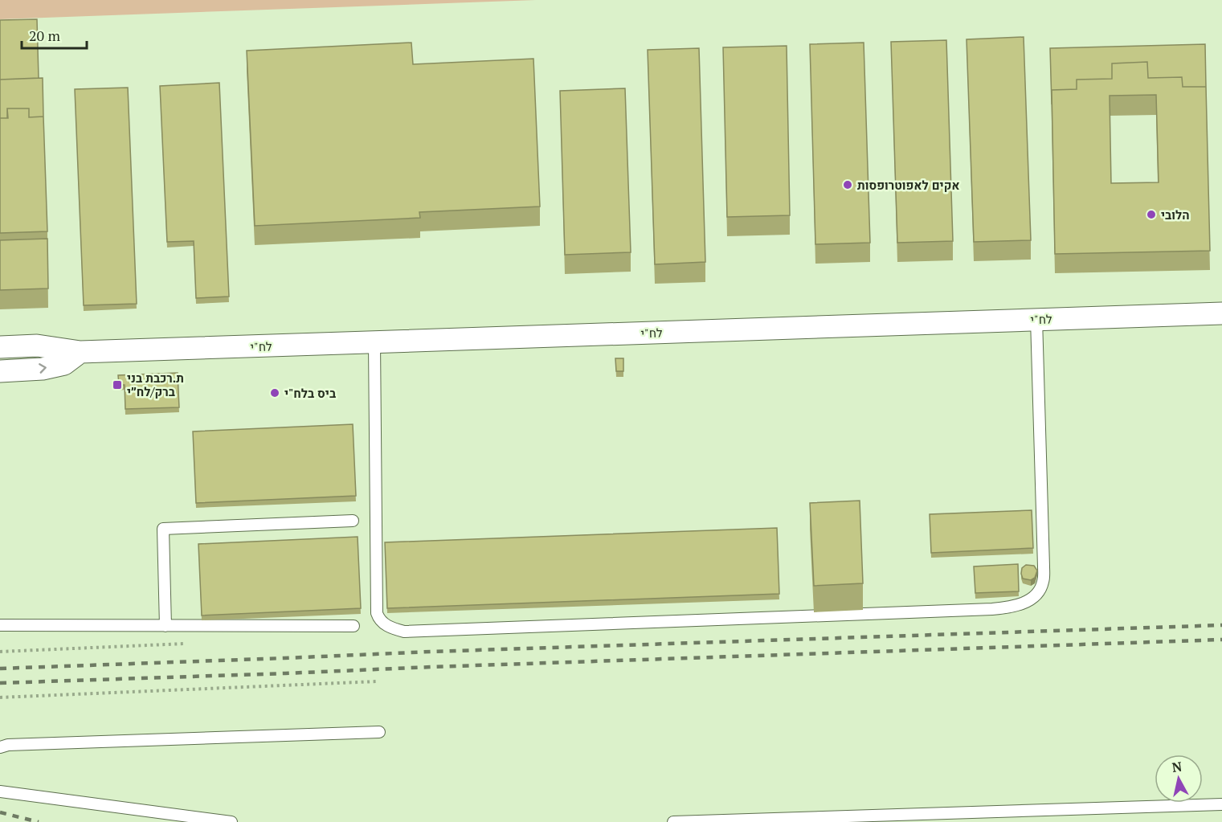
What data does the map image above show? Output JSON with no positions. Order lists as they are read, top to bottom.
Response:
{
  "streets": {
    "street": ["לח\"י"]
  },
  "places": {
    "other": ["אקים לאפוטרופסות", "הלובי", "ביס בלח\"י"],
    "transit": ["ת.רכבת בני ברק/לח״י"]
  },
  "scale_bar": "20 m",
  "north": "top"
}
